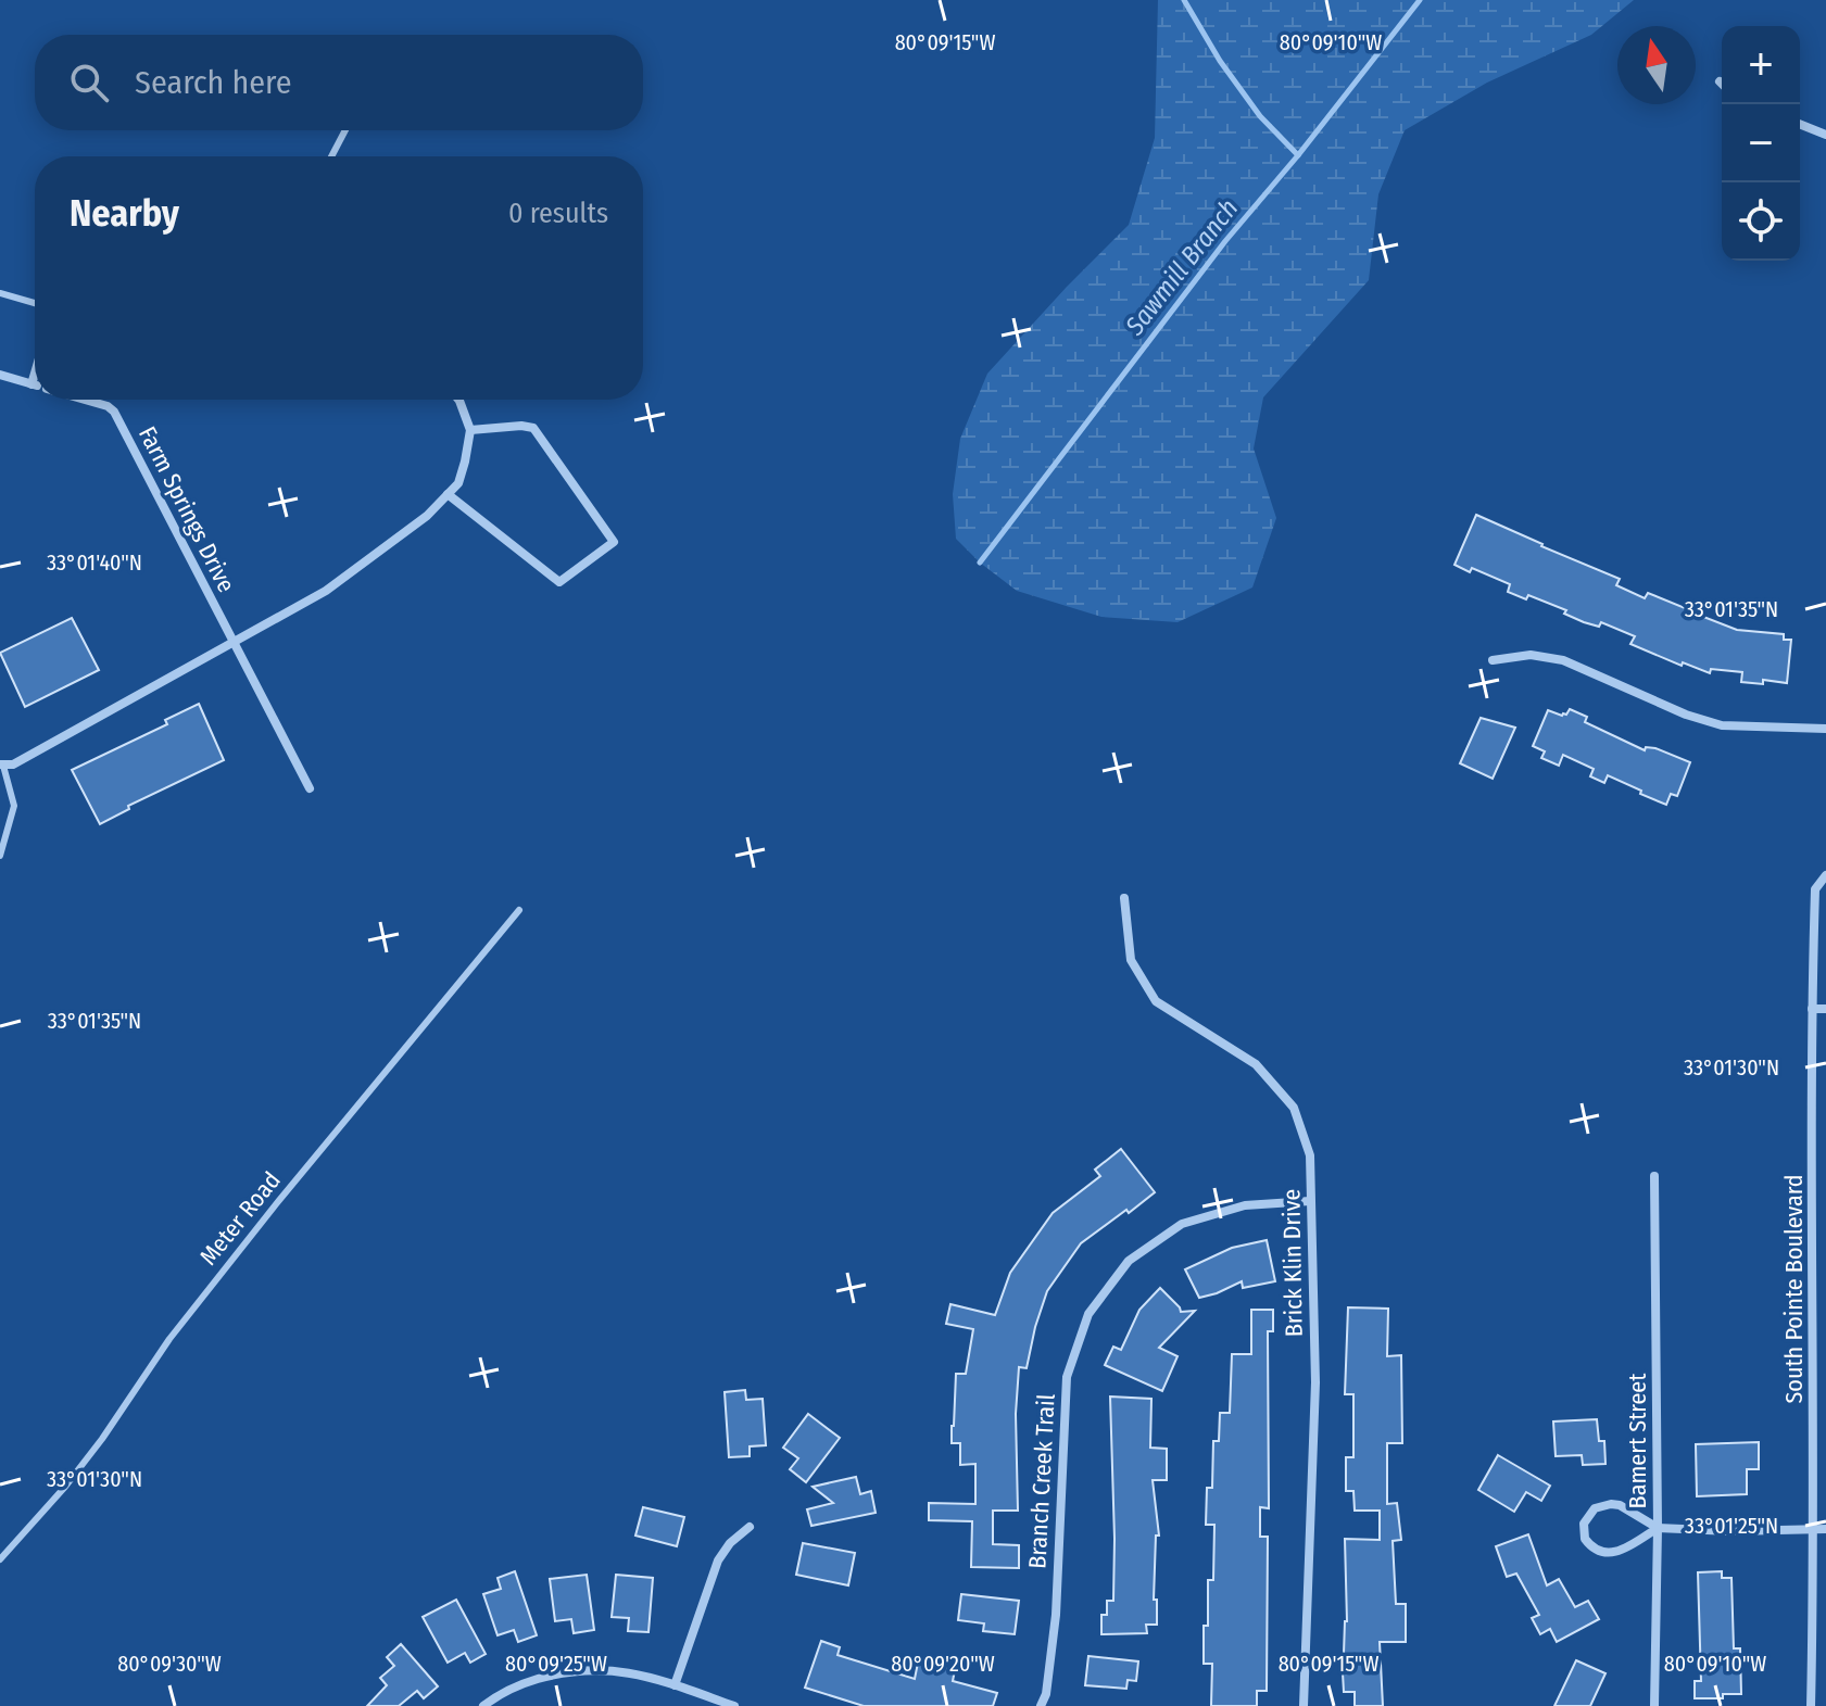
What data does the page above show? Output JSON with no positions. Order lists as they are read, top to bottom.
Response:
{
  "streets": {
    "street": [
      "Farm Springs Drive",
      "Brick Klin Drive",
      "South Pointe Boulevard",
      "Bamert Street",
      "Branch Creek Trail"
    ],
    "lane": ["Meter Road"]
  },
  "crossings": [
    ["Brick Klin Drive", "Branch Creek Trail"]
  ],
  "water": ["Sawmill Branch"],
  "north": "top",
  "page": {
    "map_buttons": ["+", "−"],
    "search": "Search here",
    "heading": ["Nearby", "0 results"]
  },
  "coordinates": [
    "80°09'15\"W",
    "80°09'10\"W",
    "33°01'40\"N",
    "33°01'35\"N",
    "33°01'30\"N",
    "33°01'25\"N",
    "80°09'30\"W",
    "80°09'25\"W",
    "80°09'20\"W"
  ]
}
